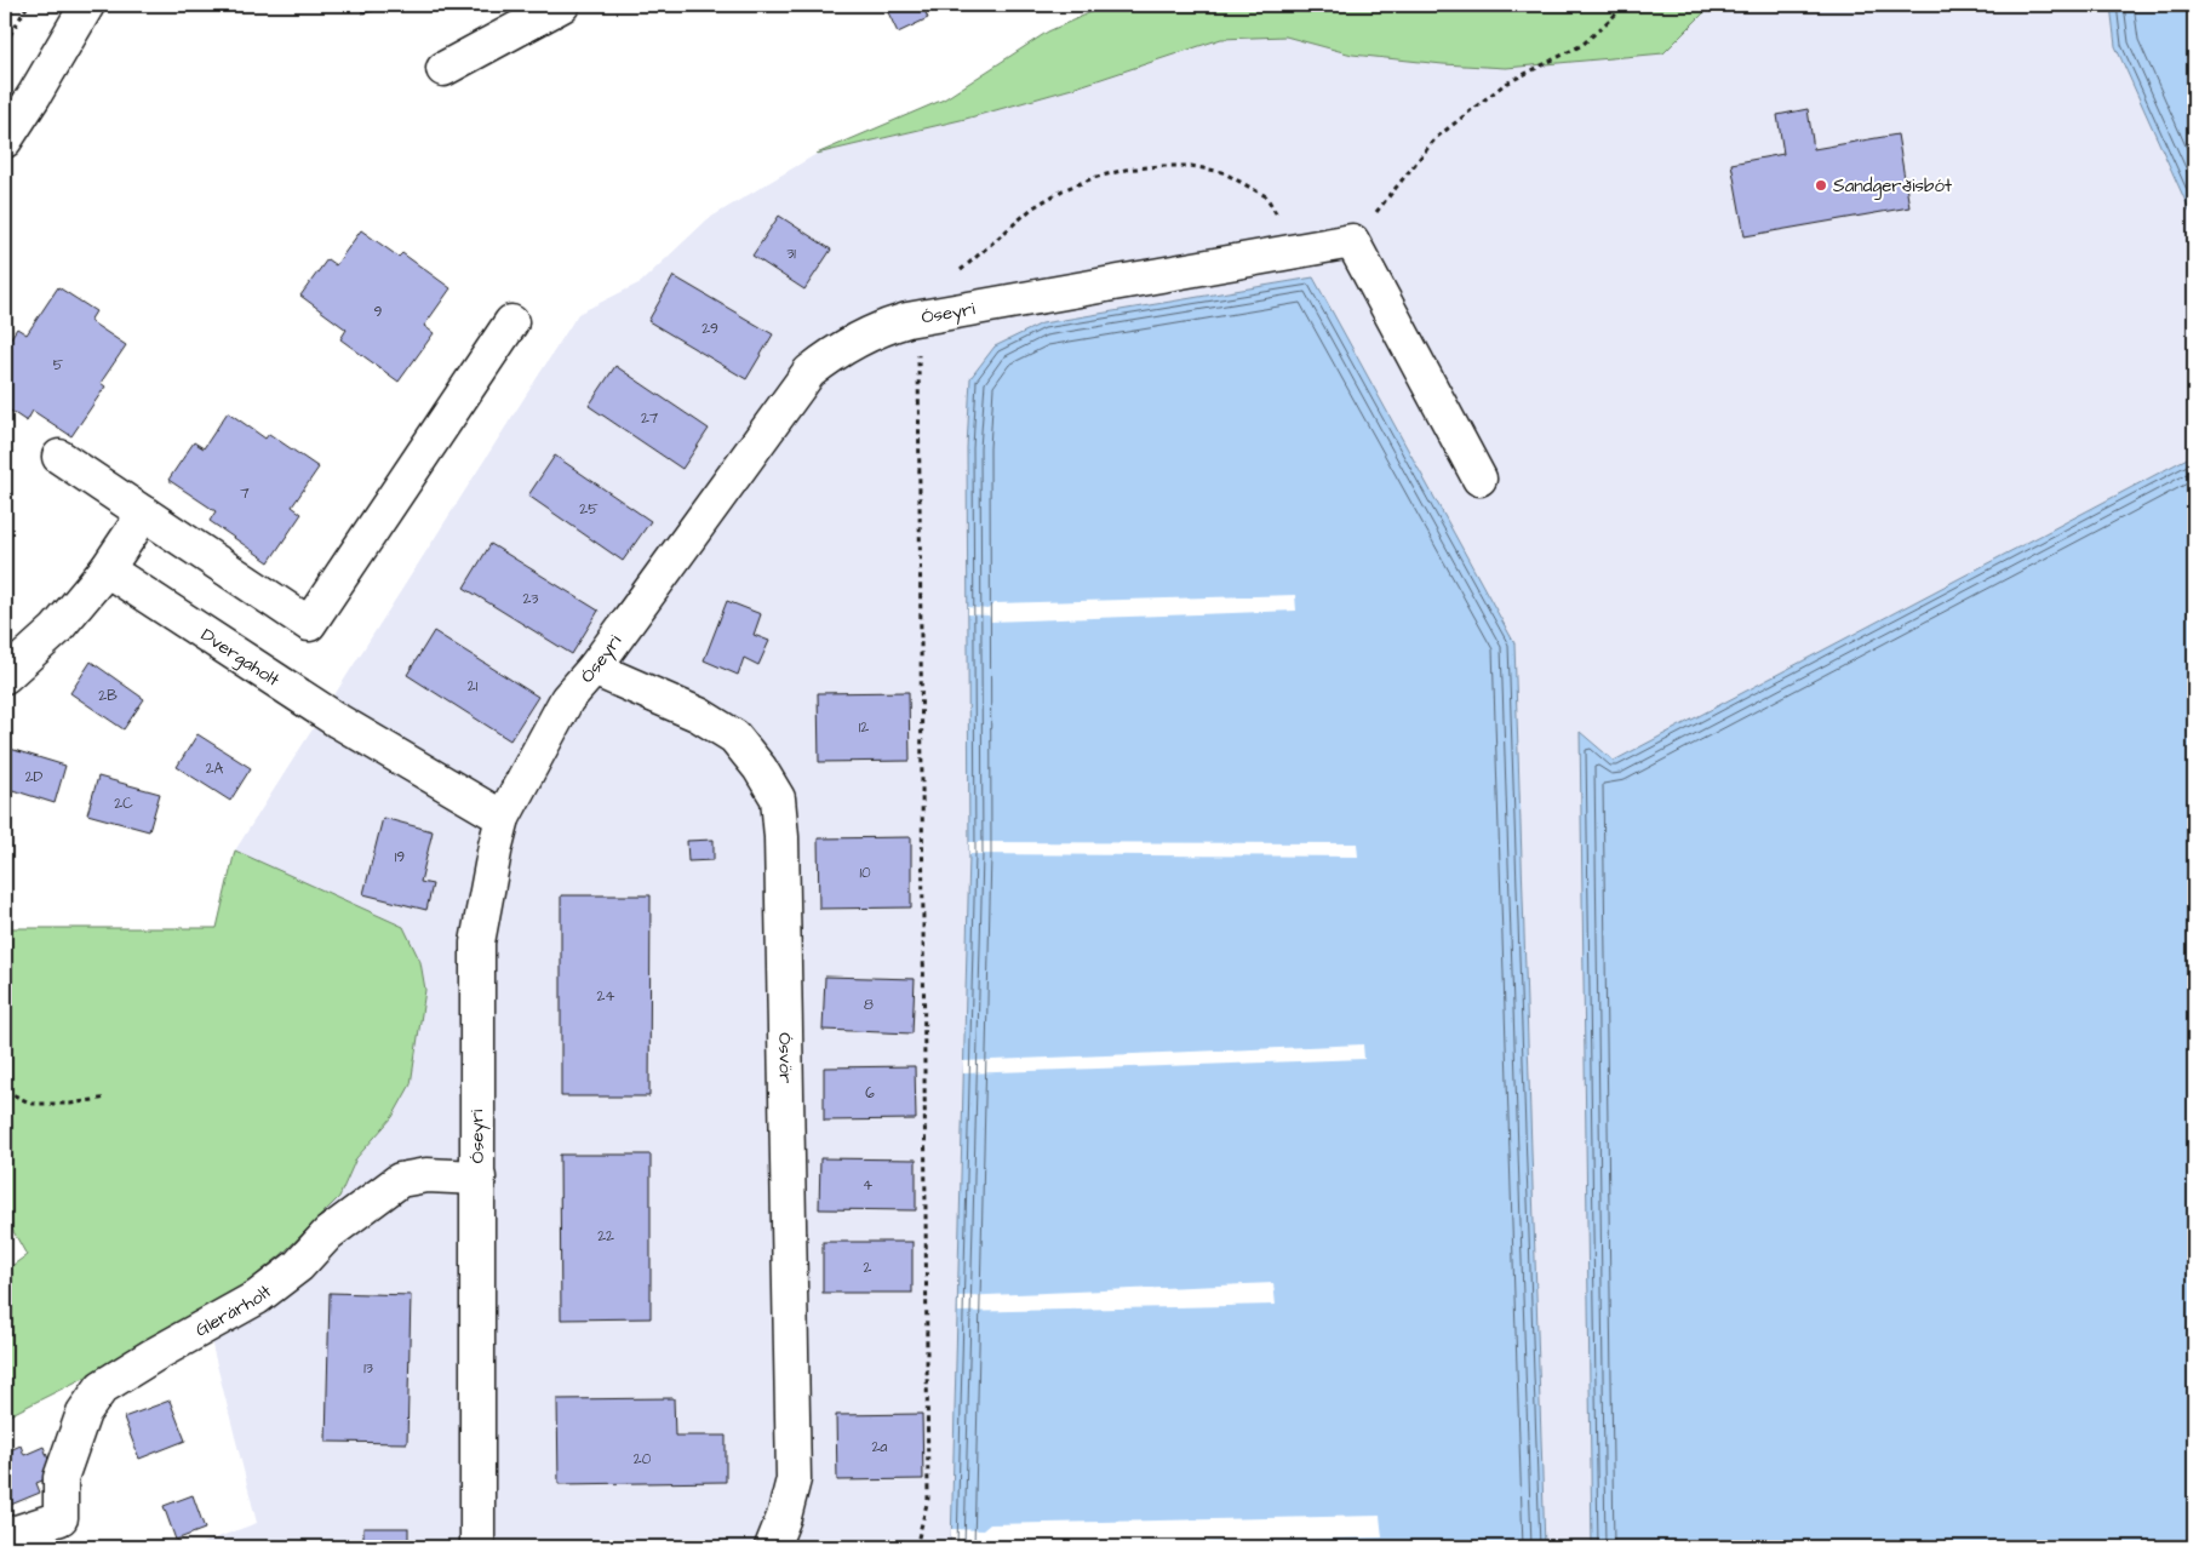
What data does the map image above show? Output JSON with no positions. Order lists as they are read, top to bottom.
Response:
{
  "streets": {
    "street": [
      "Óseyri",
      "Dvergaholt",
      "Ósvör",
      "Glerárholt"
    ]
  },
  "crossings": [
    ["Óseyri", "Dvergaholt"],
    ["Óseyri", "Ósvör"],
    ["Óseyri", "Glerárholt"]
  ],
  "places": ["Sandgerðisbót"],
  "house_numbers": [
    "31",
    "9",
    "29",
    "5",
    "27",
    "7",
    "25",
    "23",
    "21",
    "2B",
    "12",
    "2A",
    "2D",
    "2C",
    "19",
    "10",
    "24",
    "8",
    "6",
    "4",
    "22",
    "2",
    "13",
    "2a",
    "20"
  ]
}
